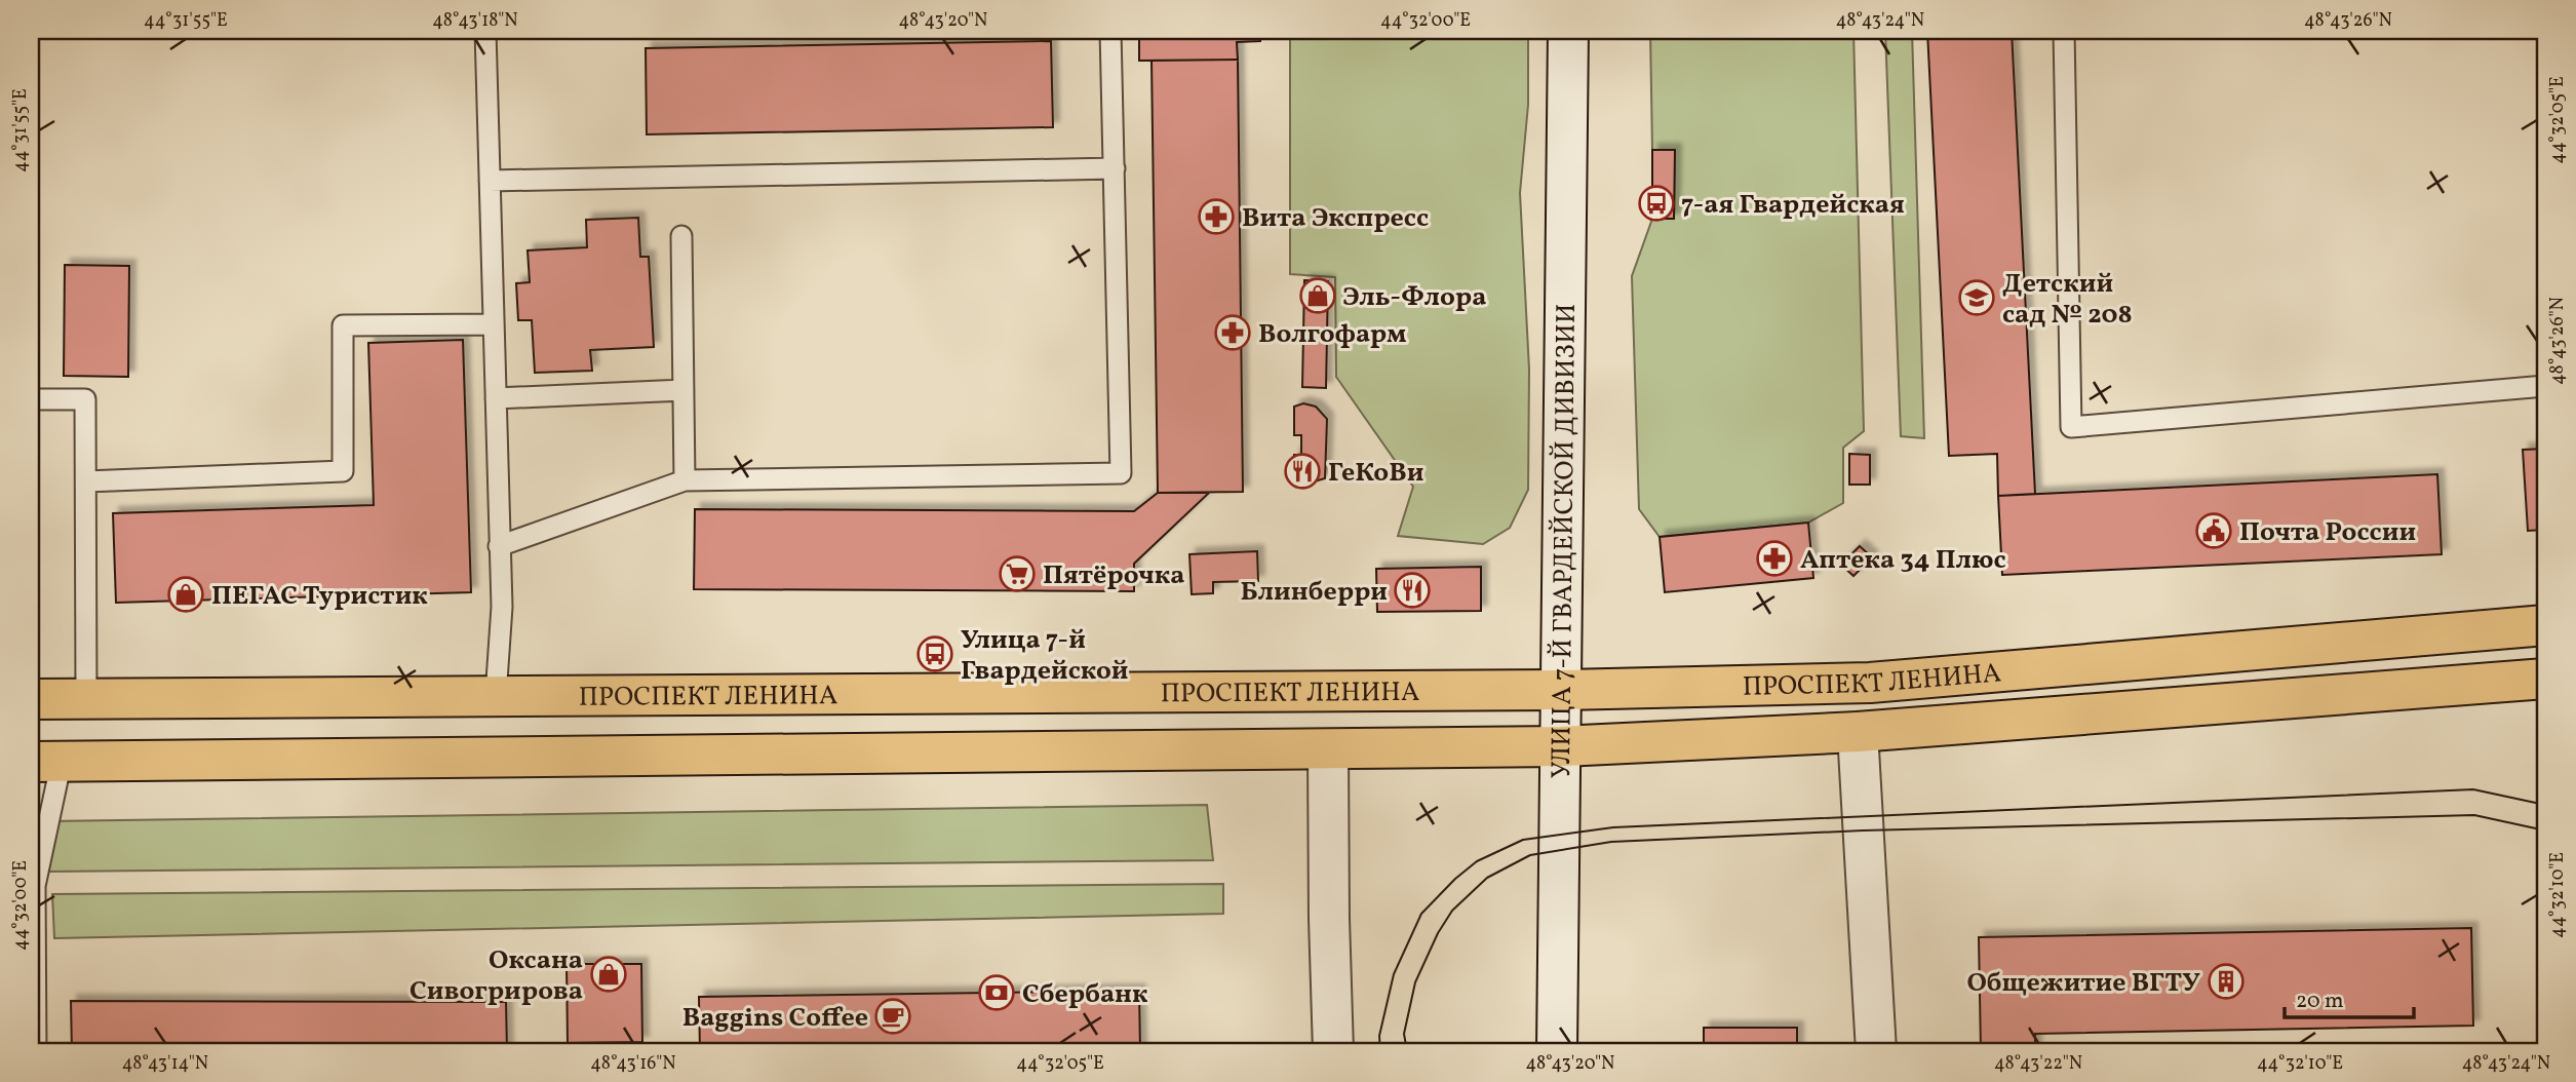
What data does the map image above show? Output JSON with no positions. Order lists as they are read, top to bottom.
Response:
{
  "streets": {
    "main road": ["УЛИЦА 7-Й ГВАРДЕЙСКОЙ ДИВИЗИИ", "ПРОСПЕКТ ЛЕНИНА"]
  },
  "crossings": [
    ["УЛИЦА 7-Й ГВАРДЕЙСКОЙ ДИВИЗИИ", "ПРОСПЕКТ ЛЕНИНА"]
  ],
  "places": {
    "bus stop": ["7-ая Гвардейская", "Улица 7-й Гвардейской"],
    "pharmacy": ["Вита Экспресс", "Волгофарм", "Аптека 34 Плюс"],
    "shop": ["Эль-Флора", "ПЕГАС Туристик", "Оксана Сивогрирова"],
    "school or university": ["Детский сад № 208"],
    "restaurant": ["ГеКоВи", "Блинберри"],
    "public building": ["Почта России"],
    "supermarket": ["Пятёрочка"],
    "building": ["Общежитие ВГТУ"],
    "bank": ["Сбербанк"],
    "cafe": ["Baggins Coffee"]
  },
  "scale_bar": "20 m",
  "coordinates": [
    "44°31'55\"E",
    "48°43'18\"N",
    "48°43'20\"N",
    "44°32'00\"E",
    "48°43'24\"N",
    "48°43'26\"N",
    "44°32'05\"E",
    "44°32'10\"E",
    "48°43'14\"N",
    "48°43'16\"N",
    "48°43'22\"N"
  ]
}
